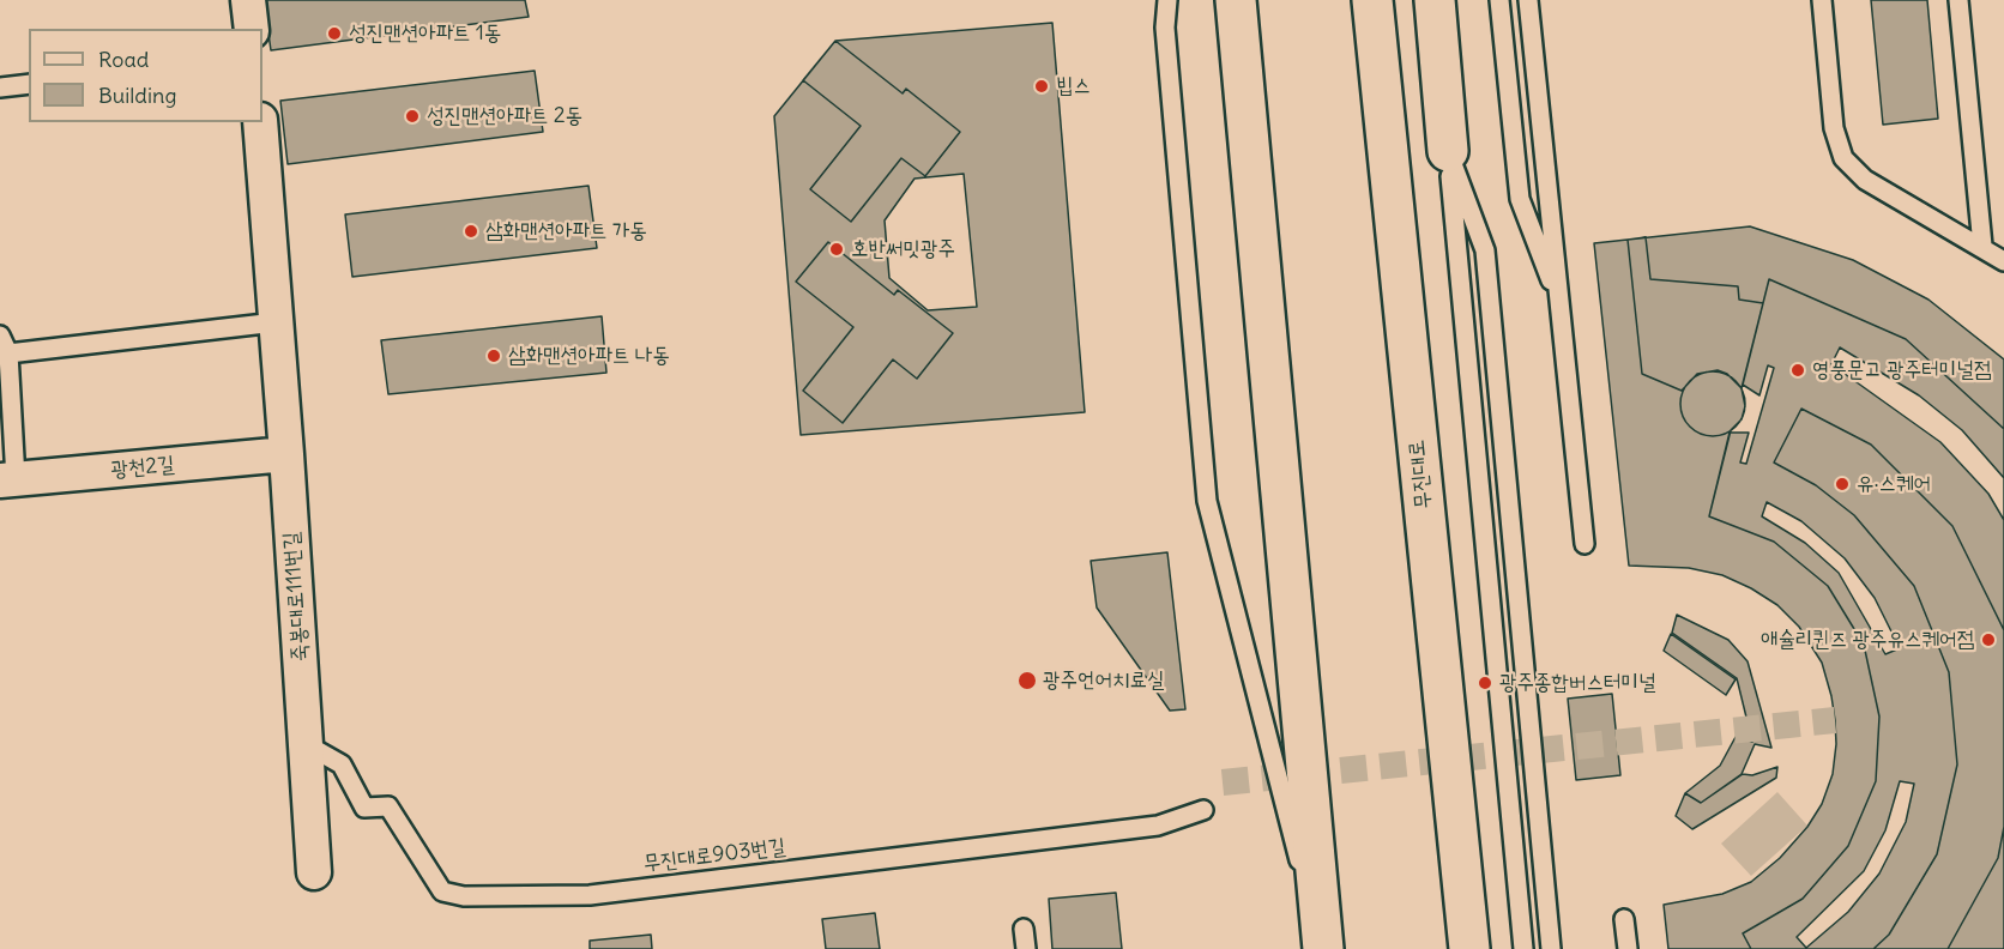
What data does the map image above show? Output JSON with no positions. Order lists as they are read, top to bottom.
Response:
{
  "streets": {
    "main road": ["무진대로"],
    "street": ["광천2길", "죽봉대로111번길"],
    "lane": ["무진대로903번길"]
  },
  "crossings": [
    ["광천2길", "죽봉대로111번길"],
    ["죽봉대로111번길", "무진대로903번길"]
  ],
  "places": [
    "성진맨션아파트 1동",
    "빕스",
    "성진맨션아파트 2동",
    "삼화맨션아파트 가동",
    "호반써밋광주",
    "삼화맨션아파트 나동",
    "영풍문고 광주터미널점",
    "유·스퀘어",
    "애슐리퀸즈 광주유스퀘어점",
    "광주언어치료실",
    "광주종합버스터미널"
  ],
  "legend": ["Road", "Building"]
}
